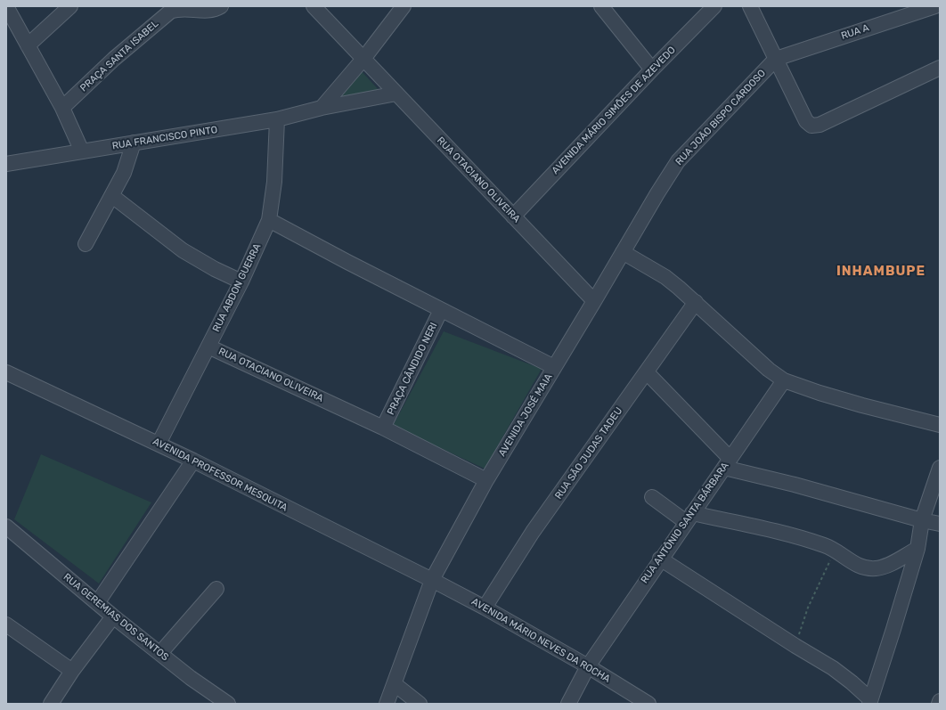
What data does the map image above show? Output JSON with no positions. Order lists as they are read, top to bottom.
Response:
{
  "streets": {
    "street": [
      "RUA A",
      "PRAÇA SANTA ISABEL",
      "AVENIDA MÁRIO SIMÕES DE AZEVEDO",
      "RUA JOÃO BISPO CARDOSO",
      "RUA FRANCISCO PINTO",
      "RUA OTACIANO OLIVEIRA",
      "RUA ABDON GUERRA",
      "PRAÇA CÂNDIDO NERI",
      "AVENIDA JOSÉ MAIA",
      "RUA SÃO JUDAS TADEU",
      "AVENIDA PROFESSOR MESQUITA",
      "RUA ANTÔNIO SANTA BÁRBARA",
      "RUA GEREMIAS DOS SANTOS",
      "AVENIDA MÁRIO NEVES DA ROCHA"
    ]
  },
  "crossings": [
    ["RUA A", "RUA JOÃO BISPO CARDOSO"],
    ["AVENIDA MÁRIO SIMÕES DE AZEVEDO", "RUA OTACIANO OLIVEIRA"],
    ["RUA JOÃO BISPO CARDOSO", "AVENIDA JOSÉ MAIA"],
    ["RUA FRANCISCO PINTO", "RUA ABDON GUERRA"],
    ["RUA OTACIANO OLIVEIRA", "RUA ABDON GUERRA"],
    ["RUA OTACIANO OLIVEIRA", "PRAÇA CÂNDIDO NERI"],
    ["RUA OTACIANO OLIVEIRA", "AVENIDA JOSÉ MAIA"],
    ["RUA ABDON GUERRA", "AVENIDA PROFESSOR MESQUITA"],
    ["AVENIDA JOSÉ MAIA", "AVENIDA PROFESSOR MESQUITA"],
    ["AVENIDA JOSÉ MAIA", "AVENIDA MÁRIO NEVES DA ROCHA"],
    ["RUA SÃO JUDAS TADEU", "AVENIDA MÁRIO NEVES DA ROCHA"],
    ["AVENIDA PROFESSOR MESQUITA", "AVENIDA MÁRIO NEVES DA ROCHA"],
    ["RUA ANTÔNIO SANTA BÁRBARA", "AVENIDA MÁRIO NEVES DA ROCHA"]
  ],
  "districts": ["INHAMBUPE"]
}
